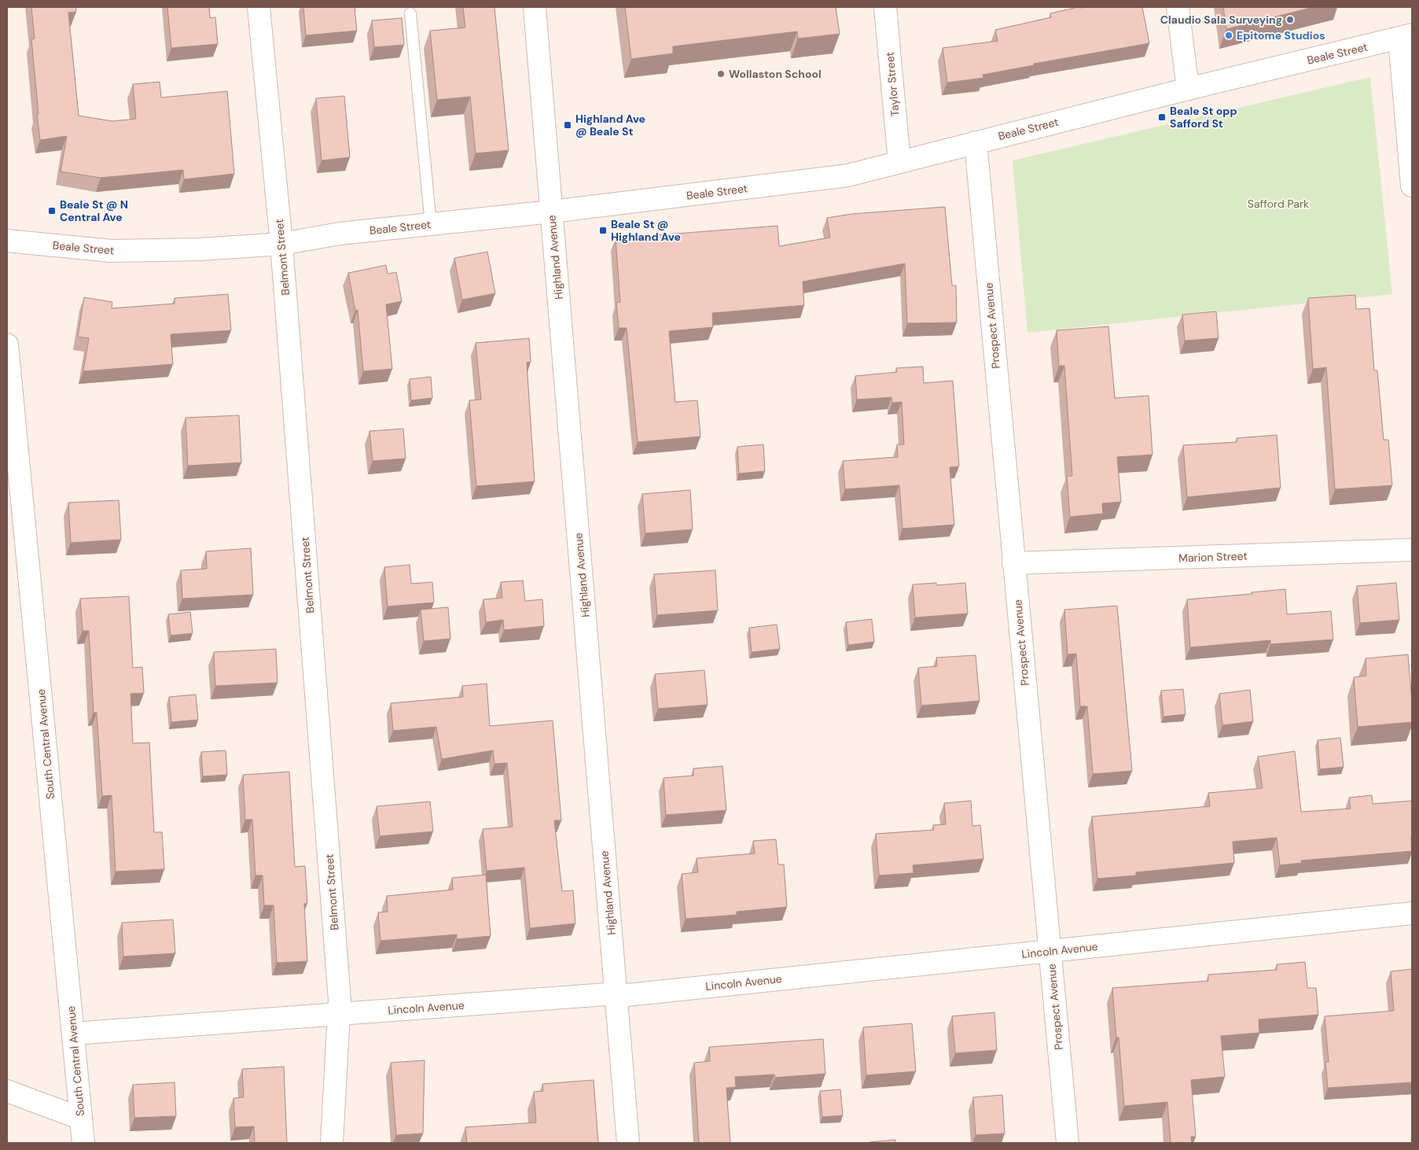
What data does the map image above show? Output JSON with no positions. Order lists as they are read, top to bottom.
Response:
{
  "streets": {
    "street": [
      "Beale Street",
      "Taylor Street",
      "Belmont Street",
      "Highland Avenue",
      "Prospect Avenue",
      "Marion Street",
      "South Central Avenue",
      "Lincoln Avenue"
    ]
  },
  "crossings": [
    ["Beale Street", "Taylor Street"],
    ["Beale Street", "Belmont Street"],
    ["Beale Street", "Highland Avenue"],
    ["Beale Street", "Prospect Avenue"],
    ["Belmont Street", "Lincoln Avenue"],
    ["Highland Avenue", "Lincoln Avenue"],
    ["Prospect Avenue", "Marion Street"],
    ["Prospect Avenue", "Lincoln Avenue"],
    ["South Central Avenue", "Lincoln Avenue"]
  ],
  "parks": ["Safford Park"],
  "places": {
    "other": ["Claudio Sala Surveying", "Epitome Studios", "Wollaston School"],
    "transit": [
      "Beale St opp Safford St",
      "Highland Ave @ Beale St",
      "Beale St @ N Central Ave",
      "Beale St @ Highland Ave"
    ]
  }
}
